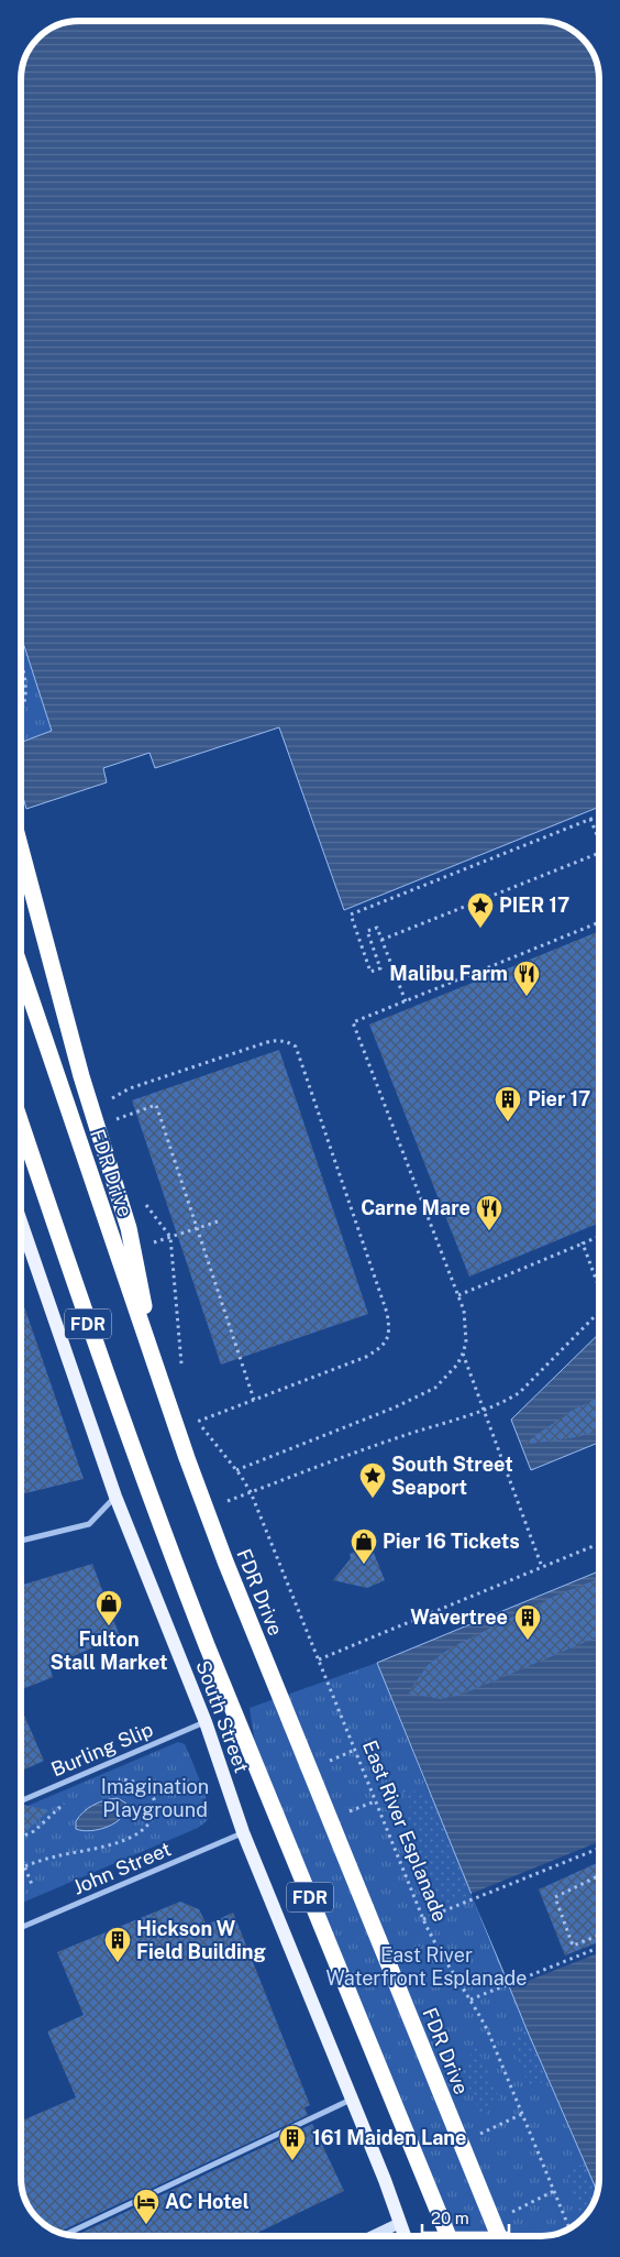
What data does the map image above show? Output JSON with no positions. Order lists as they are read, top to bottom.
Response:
{
  "streets": {
    "highway": ["FDR Drive", "FDR"],
    "main road": ["South Street"],
    "street": ["Burling Slip", "John Street"],
    "path": ["East River Esplanade"]
  },
  "crossings": [
    ["South Street", "Burling Slip"],
    ["South Street", "John Street"]
  ],
  "parks": ["Imagination Playground", "East River Waterfront Esplanade"],
  "places": {
    "place": ["PIER 17", "South Street Seaport"],
    "restaurant": ["Malibu Farm", "Carne Mare"],
    "building": [
      "Pier 17",
      "Wavertree",
      "Hickson W Field Building",
      "161 Maiden Lane"
    ],
    "shop": ["Pier 16 Tickets", "Fulton Stall Market"],
    "hotel": ["AC Hotel"]
  },
  "scale_bar": "20 m"
}
